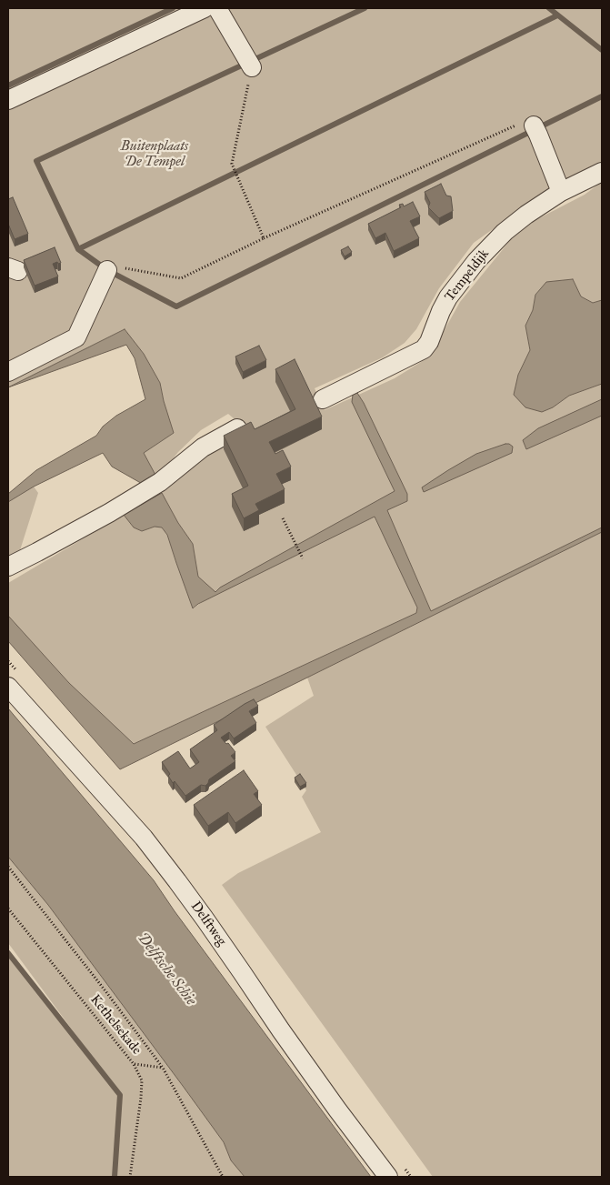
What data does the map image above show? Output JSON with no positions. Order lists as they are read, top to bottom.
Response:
{
  "streets": {
    "street": ["Tempeldijk", "Delftweg"],
    "path": ["Kethelsekade"]
  },
  "water": ["Delftsche Schie"],
  "parks": ["Buitenplaats De Tempel"]
}
